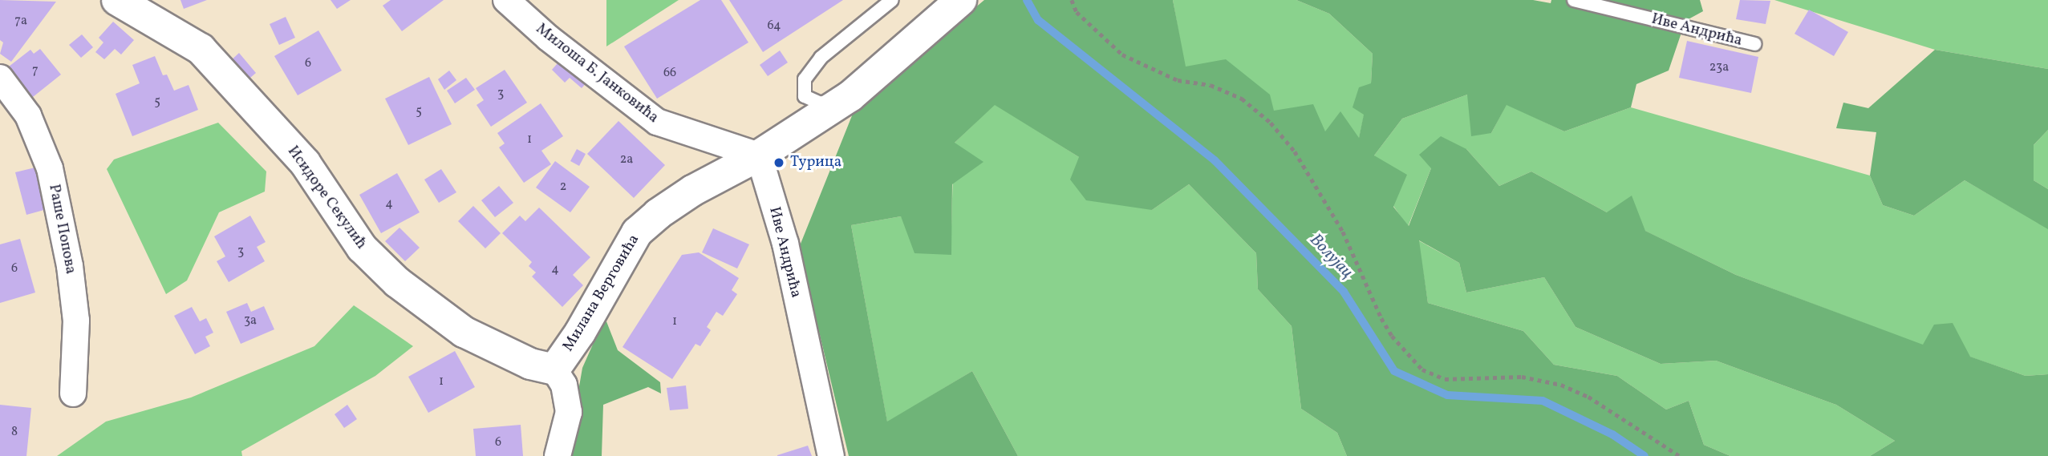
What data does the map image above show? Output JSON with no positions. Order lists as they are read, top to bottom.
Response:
{
  "streets": {
    "street": [
      "Иве Андрића",
      "Милоша Б. Јанковића",
      "Исидоре Секулић",
      "Раше Попова",
      "Милана Верговића"
    ]
  },
  "crossings": [
    ["Иве Андрића", "Милоша Б. Јанковића"],
    ["Иве Андрића", "Милана Верговића"],
    ["Милоша Б. Јанковића", "Милана Верговића"],
    ["Исидоре Секулић", "Милана Верговића"]
  ],
  "water": ["Волујац"],
  "places": ["Турица"],
  "house_numbers": [
    "7a",
    "64",
    "6",
    "23a",
    "7",
    "66",
    "3",
    "5",
    "5",
    "1",
    "2a",
    "2",
    "4",
    "3",
    "6",
    "4",
    "3a",
    "1",
    "1",
    "8",
    "6"
  ]
}
